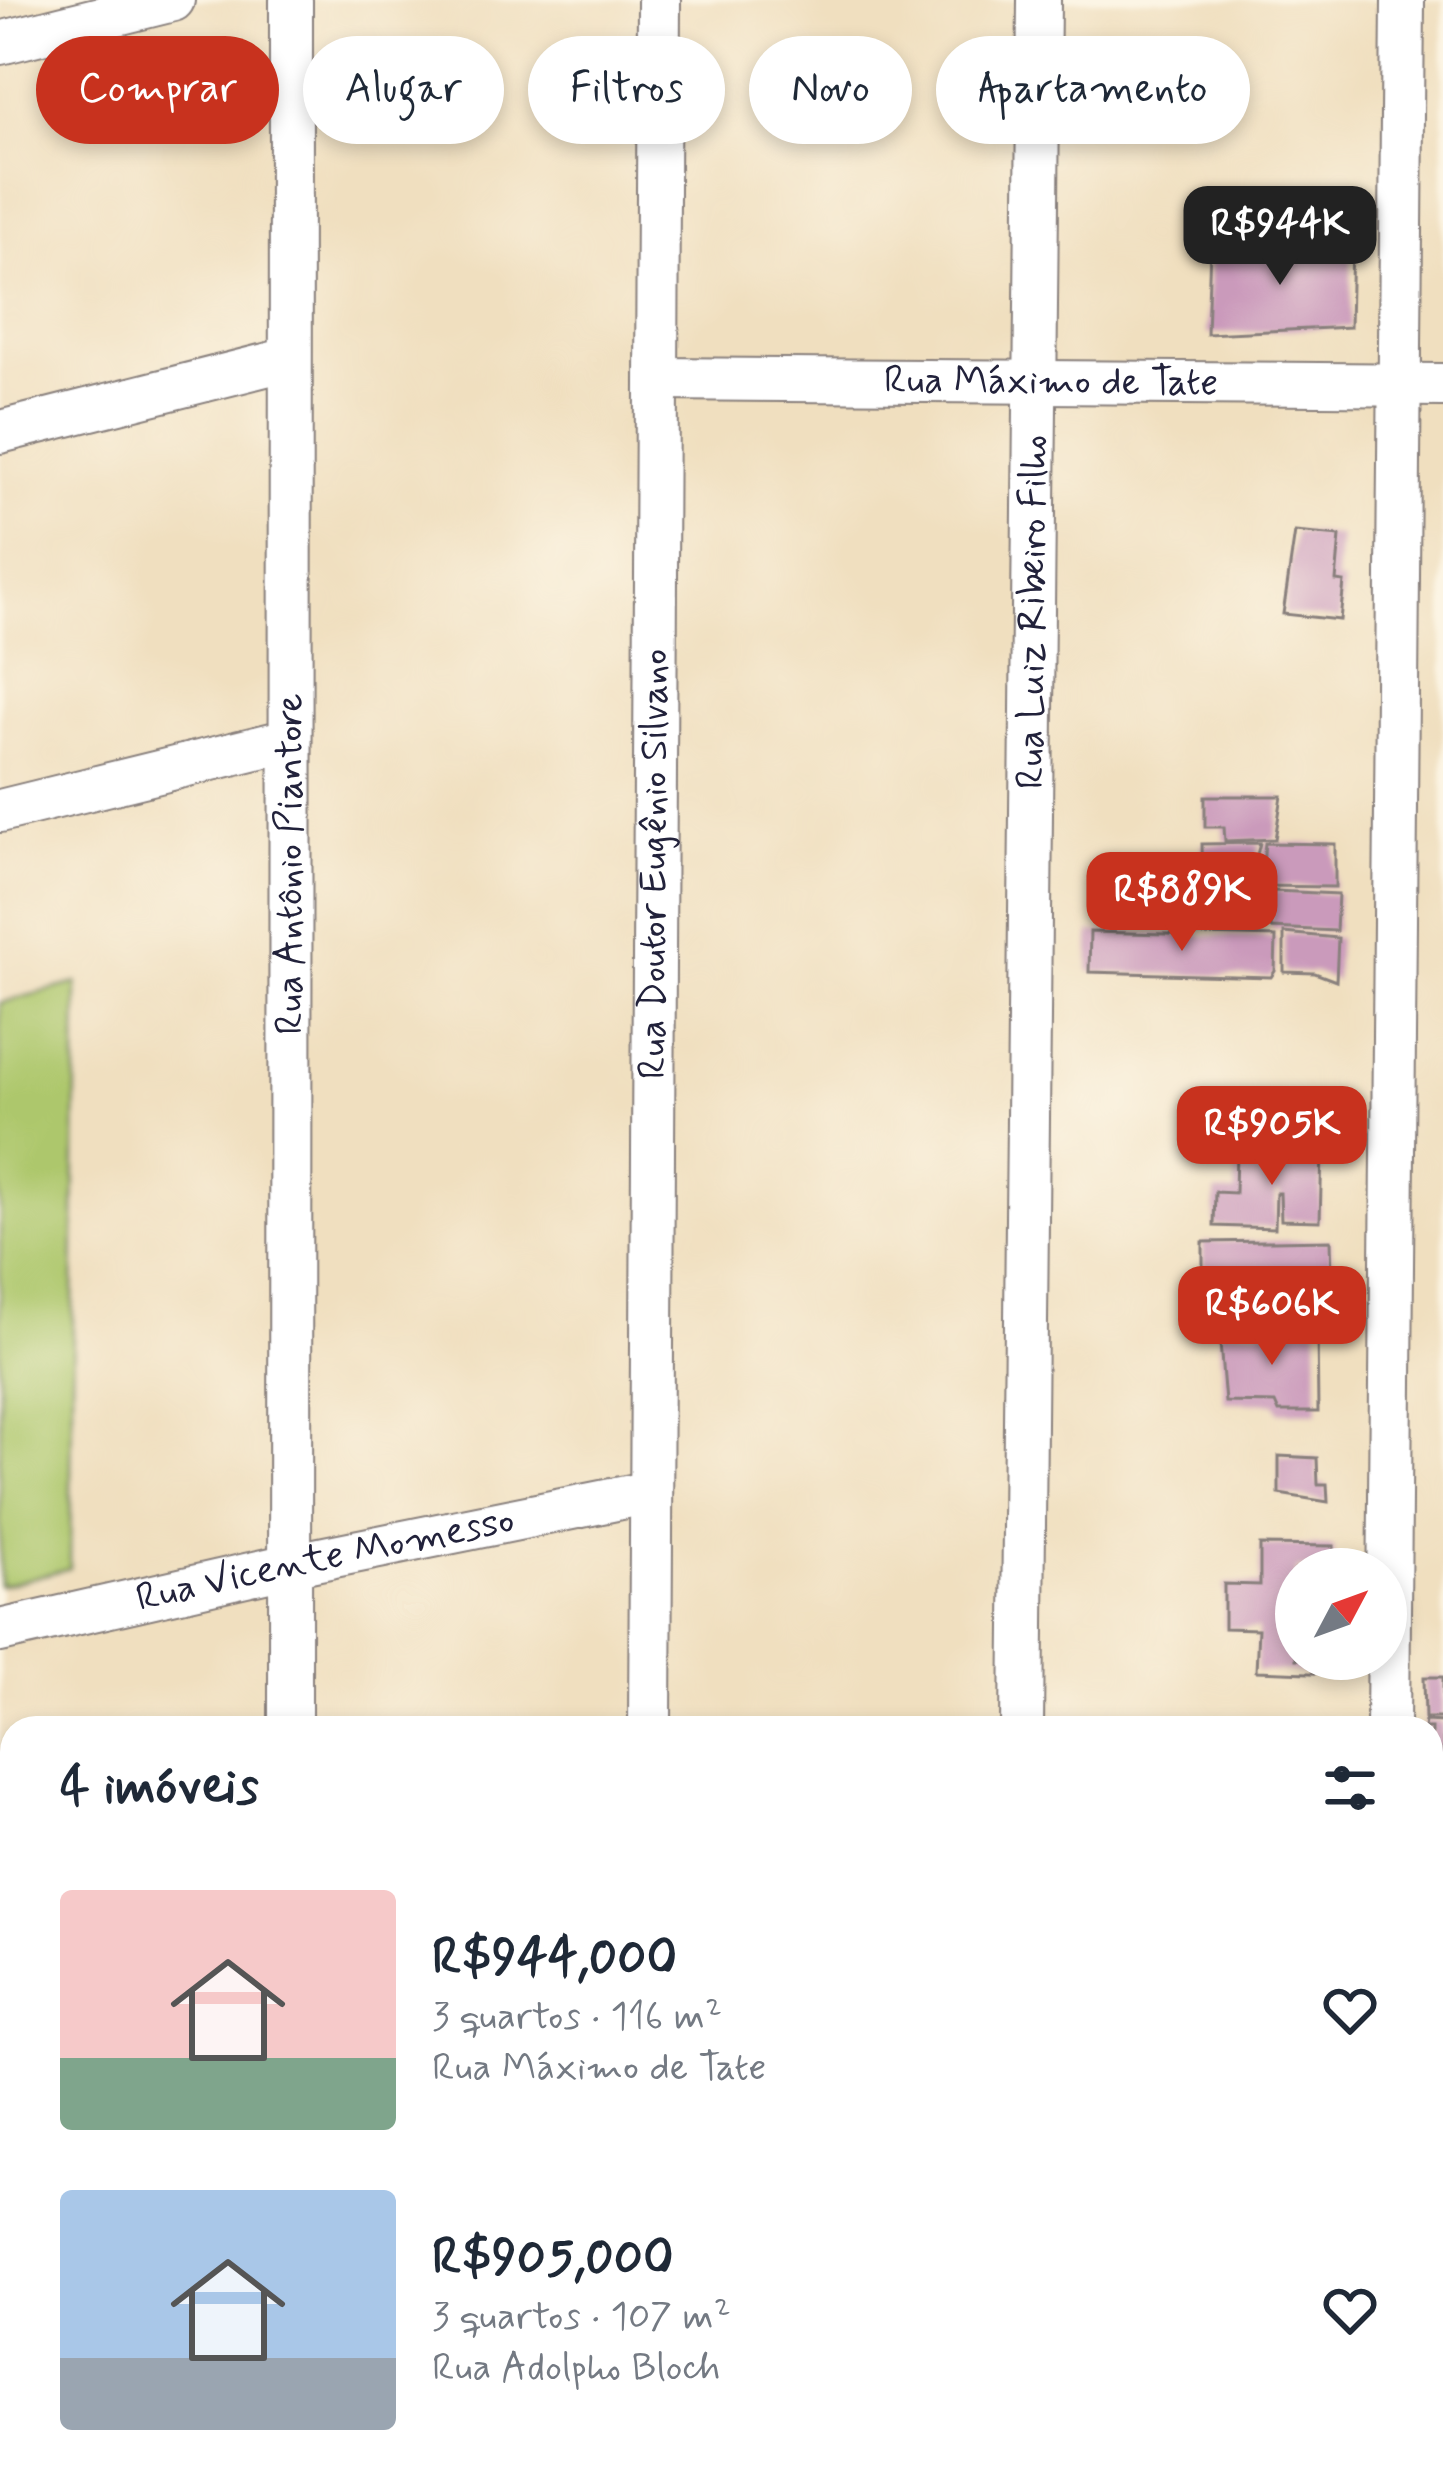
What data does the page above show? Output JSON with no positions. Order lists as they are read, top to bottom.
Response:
{
  "streets": {
    "street": [
      "Rua Máximo de Tate",
      "Rua Luiz Ribeiro Filho",
      "Rua Antônio Piantore",
      "Rua Doutor Eugênio Silvano",
      "Rua Vicente Momesso"
    ]
  },
  "crossings": [
    ["Rua Máximo de Tate", "Rua Luiz Ribeiro Filho"],
    ["Rua Máximo de Tate", "Rua Doutor Eugênio Silvano"],
    ["Rua Antônio Piantore", "Rua Vicente Momesso"],
    ["Rua Doutor Eugênio Silvano", "Rua Vicente Momesso"]
  ],
  "north": "top right",
  "page": {
    "chip": [
      "Comprar",
      "Alugar",
      "Filtros",
      "Novo",
      "Apartamento"
    ],
    "price": [
      "R$944K",
      "R$889K",
      "R$905K",
      "R$606K"
    ],
    "heading": "4 imóveis",
    "list": [
      {
        "name": "R$944,000",
        "note": "3 quartos · 116 m² · Rua Máximo de Tate"
      },
      {
        "name": "R$905,000",
        "note": "3 quartos · 107 m² · Rua Adolpho Bloch"
      }
    ]
  }
}
